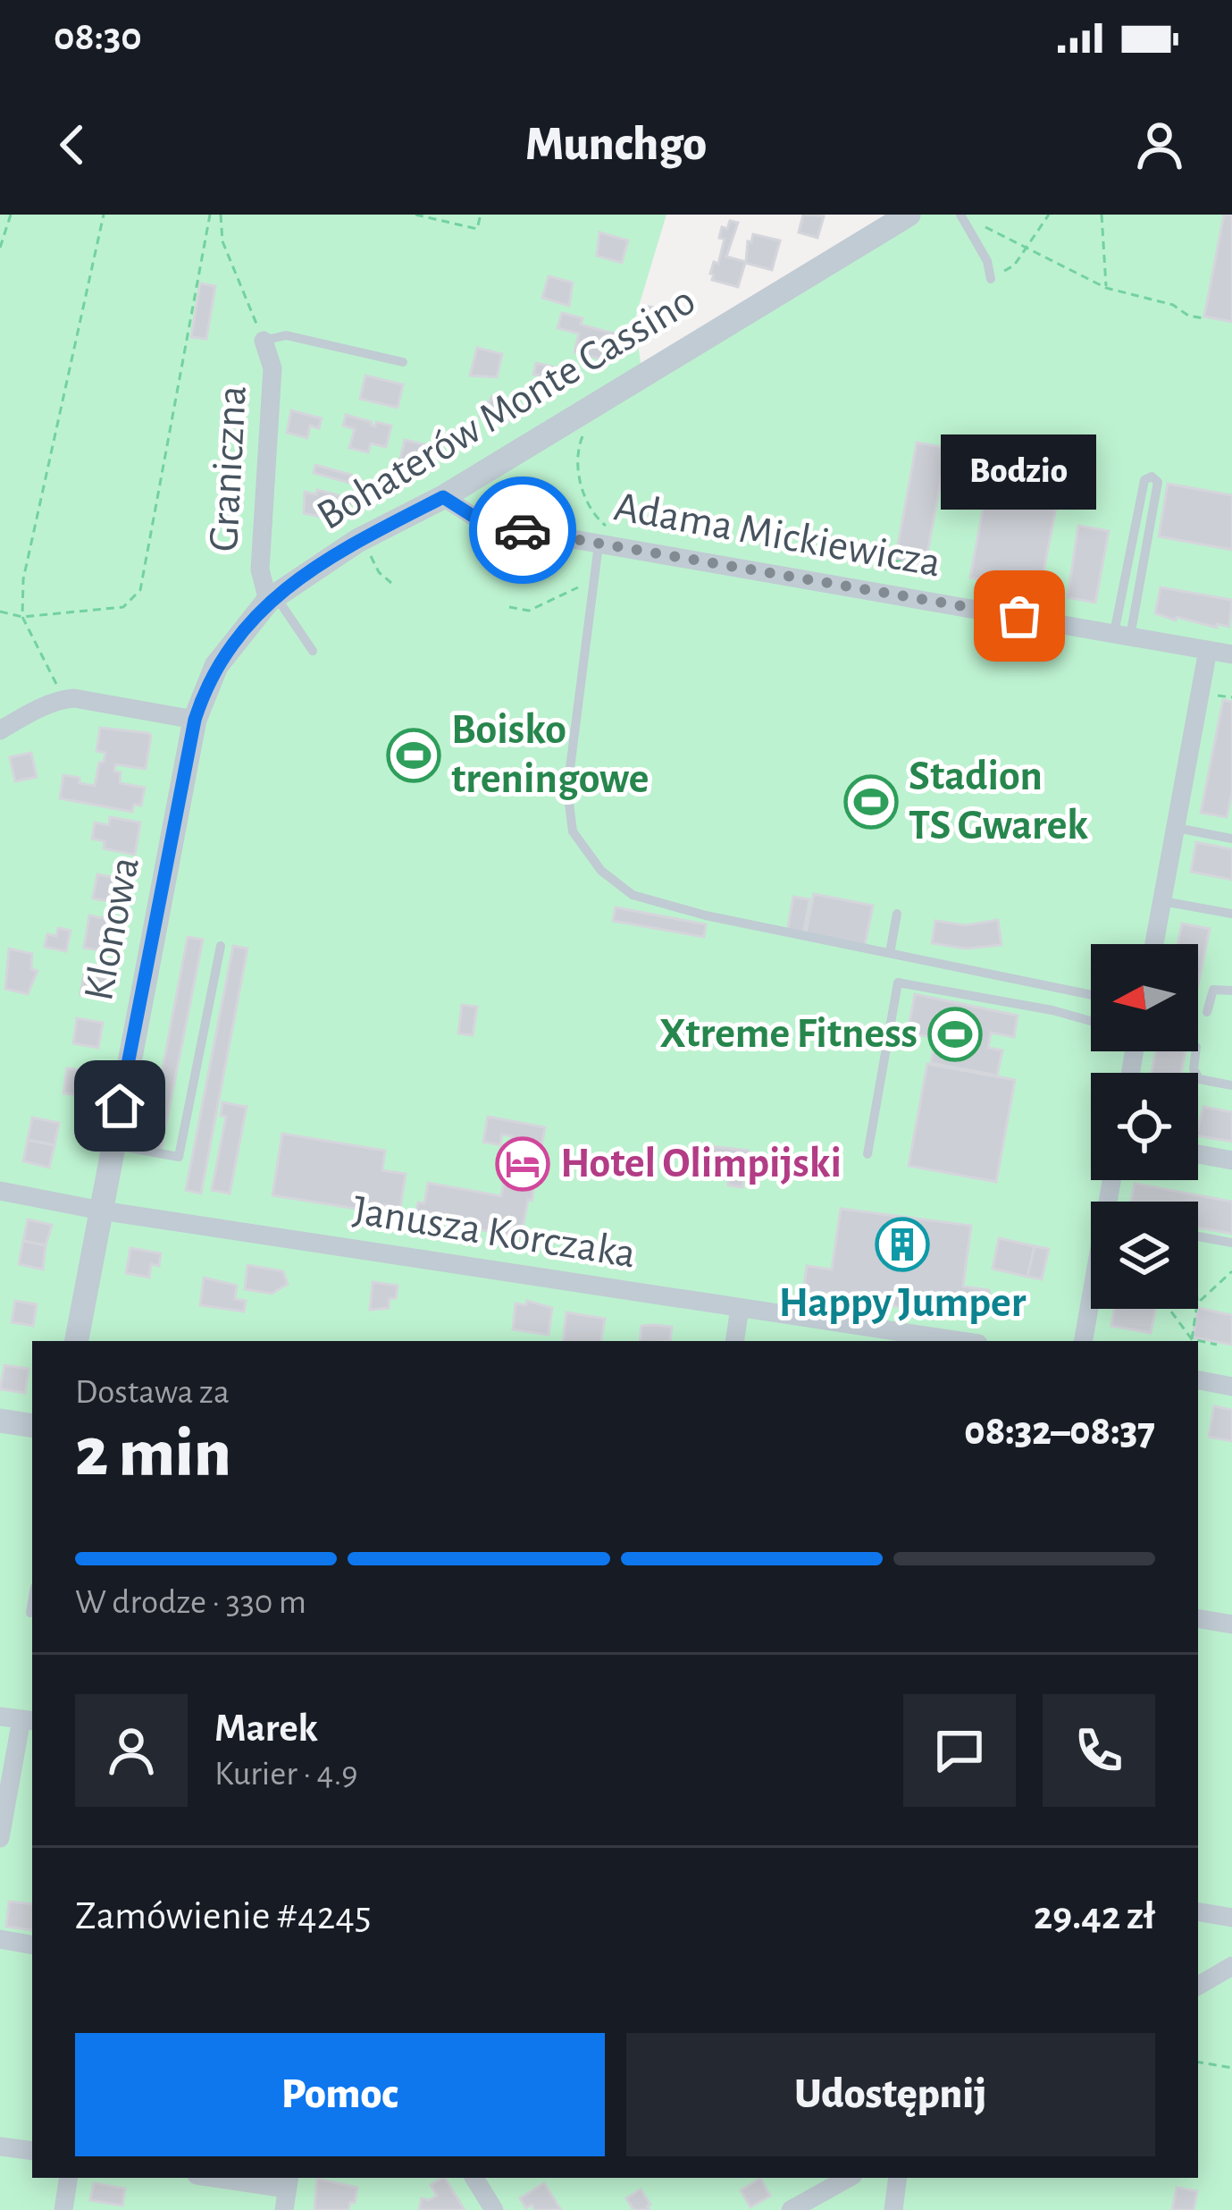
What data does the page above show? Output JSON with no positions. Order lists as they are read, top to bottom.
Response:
{
  "streets": {
    "street": [
      "Bohaterów Monte Cassino",
      "Graniczna",
      "Adama Mickiewicza",
      "Klonowa",
      "Janusza Korczaka"
    ]
  },
  "crossings": [
    ["Bohaterów Monte Cassino", "Graniczna"],
    ["Bohaterów Monte Cassino", "Adama Mickiewicza"],
    ["Bohaterów Monte Cassino", "Klonowa"],
    ["Klonowa", "Janusza Korczaka"]
  ],
  "places": {
    "other": ["Bodzio"],
    "sports": ["Boisko treningowe", "Stadion TS Gwarek", "Xtreme Fitness"],
    "hotel": ["Hotel Olimpijski"],
    "building": ["Happy Jumper"]
  },
  "north": "left",
  "page": {
    "status": "08:30",
    "header": "Munchgo",
    "bubble": "Bodzio",
    "heading": ["2 min", "Dostawa za", "08:32–08:37"],
    "panel": [
      "Marek",
      "Kurier · 4.9",
      "Zamówienie #4245",
      "29.42 zł"
    ],
    "bar": "W drodze · 330 m",
    "buttons": ["Pomoc", "Udostępnij"]
  }
}
